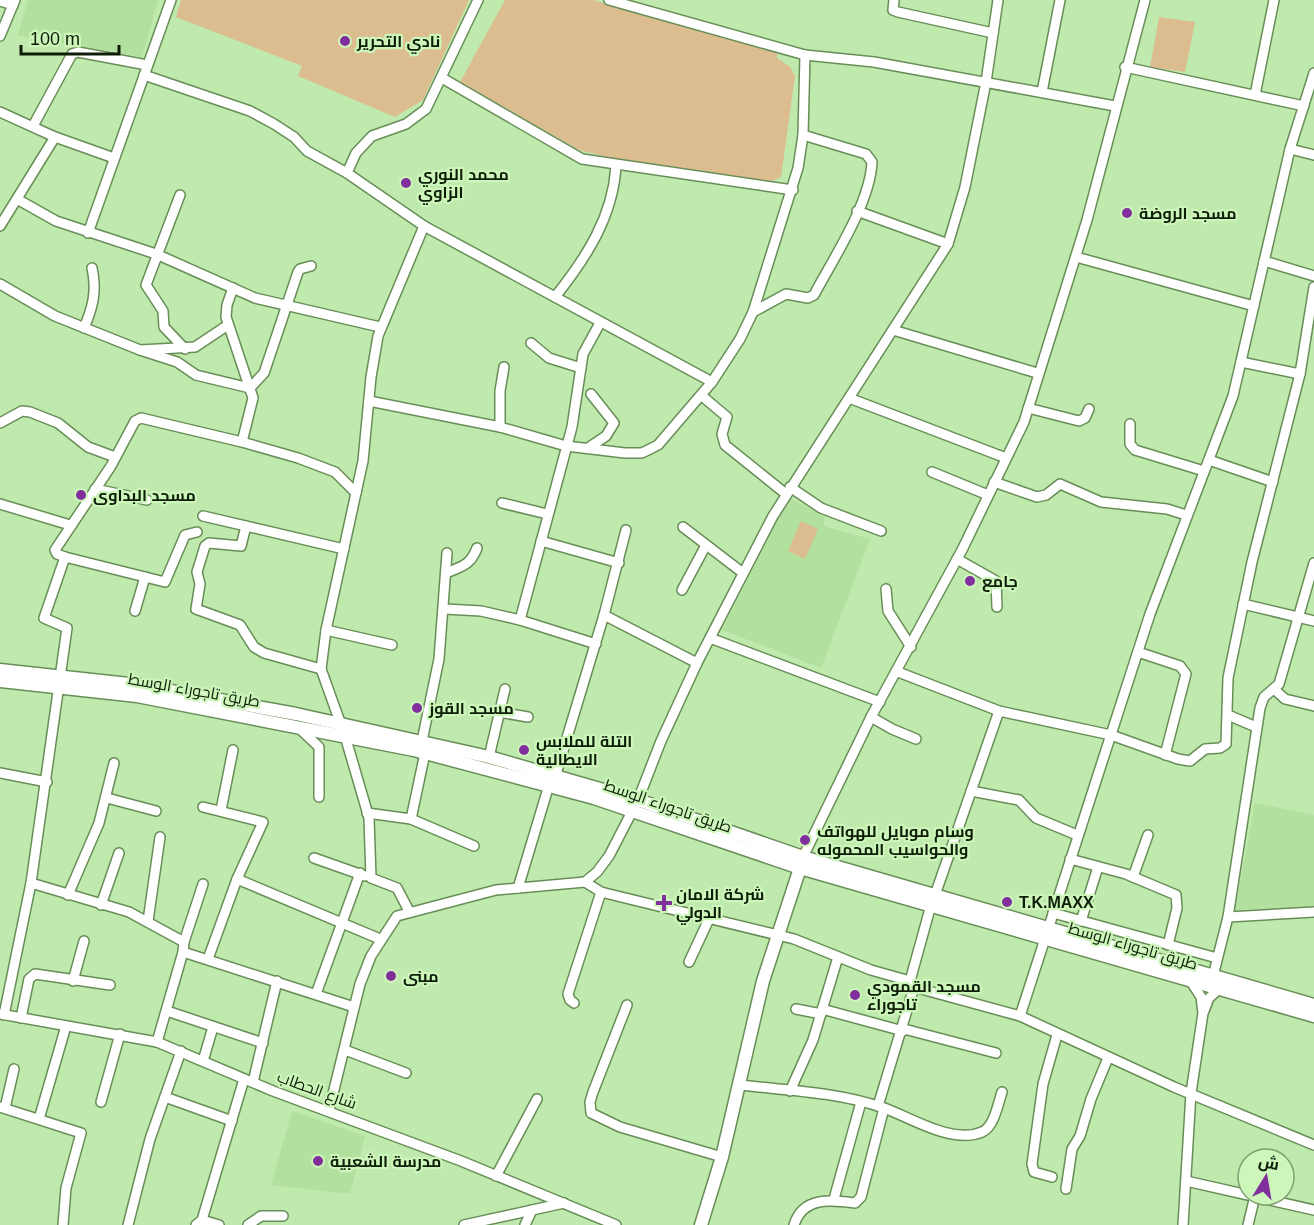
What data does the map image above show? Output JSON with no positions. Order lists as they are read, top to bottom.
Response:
{
  "streets": {
    "main road": ["طريق تاجوراء الوسط"],
    "street": ["شارع الحطاب"]
  },
  "places": {
    "other": [
      "نادي التحرير",
      "محمد النوري الزاوي",
      "مسجد الروضة",
      "مسجد البداوى",
      "جامع",
      "مسجد القوز",
      "التلة للملابس الايطالية",
      "وسام موبايل للهواتف والحواسيب المحموله",
      "T.K.MAXX",
      "مبنى",
      "مسجد القمودي تاجوراء",
      "مدرسة الشعبية"
    ],
    "health": ["شركة الامان الدولي"]
  },
  "scale_bar": "100 m",
  "north": "top"
}
